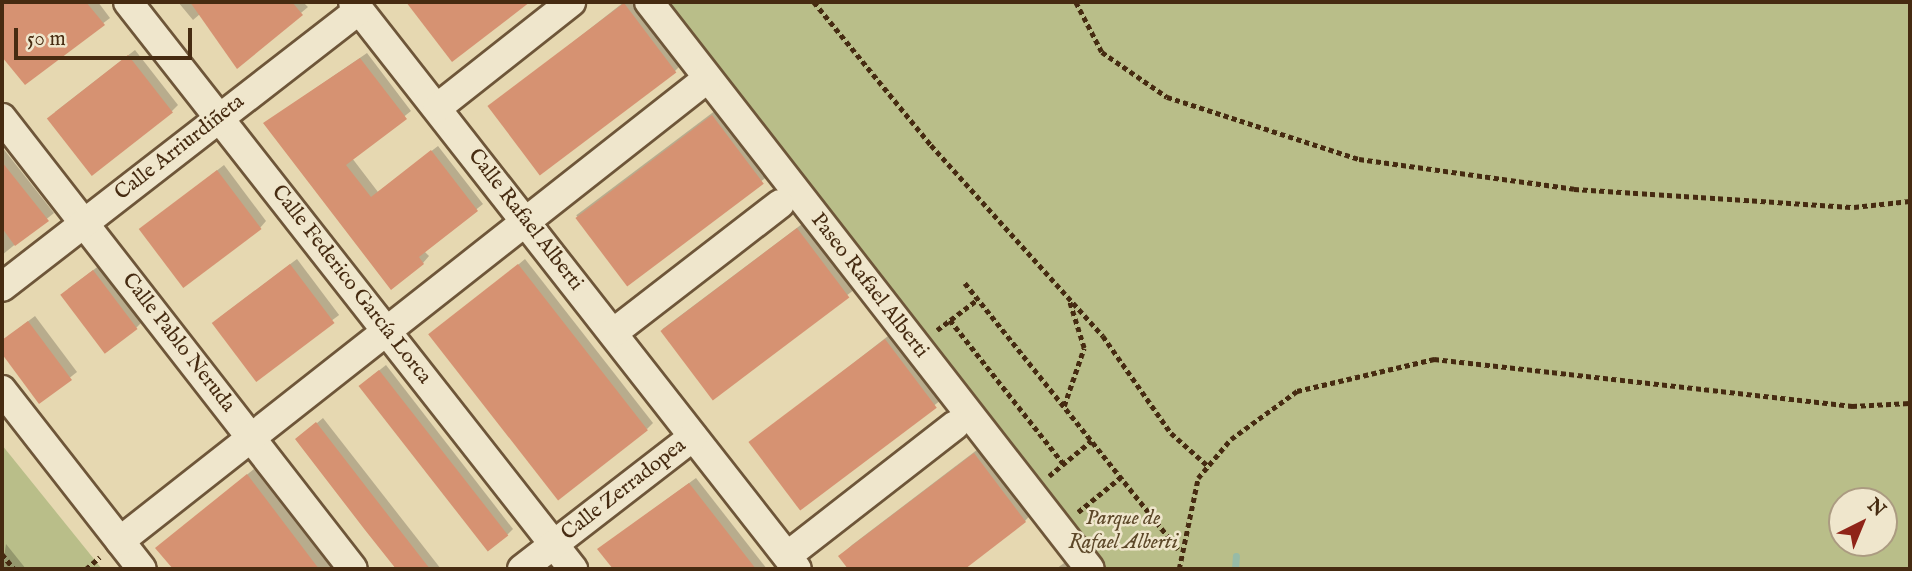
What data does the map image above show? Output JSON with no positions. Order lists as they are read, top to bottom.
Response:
{
  "streets": {
    "street": [
      "Calle Arriurdiñeta",
      "Calle Rafael Alberti",
      "Calle Federico García Lorca",
      "Paseo Rafael Alberti",
      "Calle Pablo Neruda",
      "Calle Zerradopea"
    ]
  },
  "crossings": [
    ["Calle Arriurdiñeta", "Calle Rafael Alberti"],
    ["Calle Arriurdiñeta", "Calle Federico García Lorca"],
    ["Calle Arriurdiñeta", "Calle Pablo Neruda"],
    ["Calle Rafael Alberti", "Calle Zerradopea"],
    ["Calle Federico García Lorca", "Calle Zerradopea"]
  ],
  "parks": ["Parque de Rafael Alberti"],
  "scale_bar": "50 m",
  "north": "top right"
}
